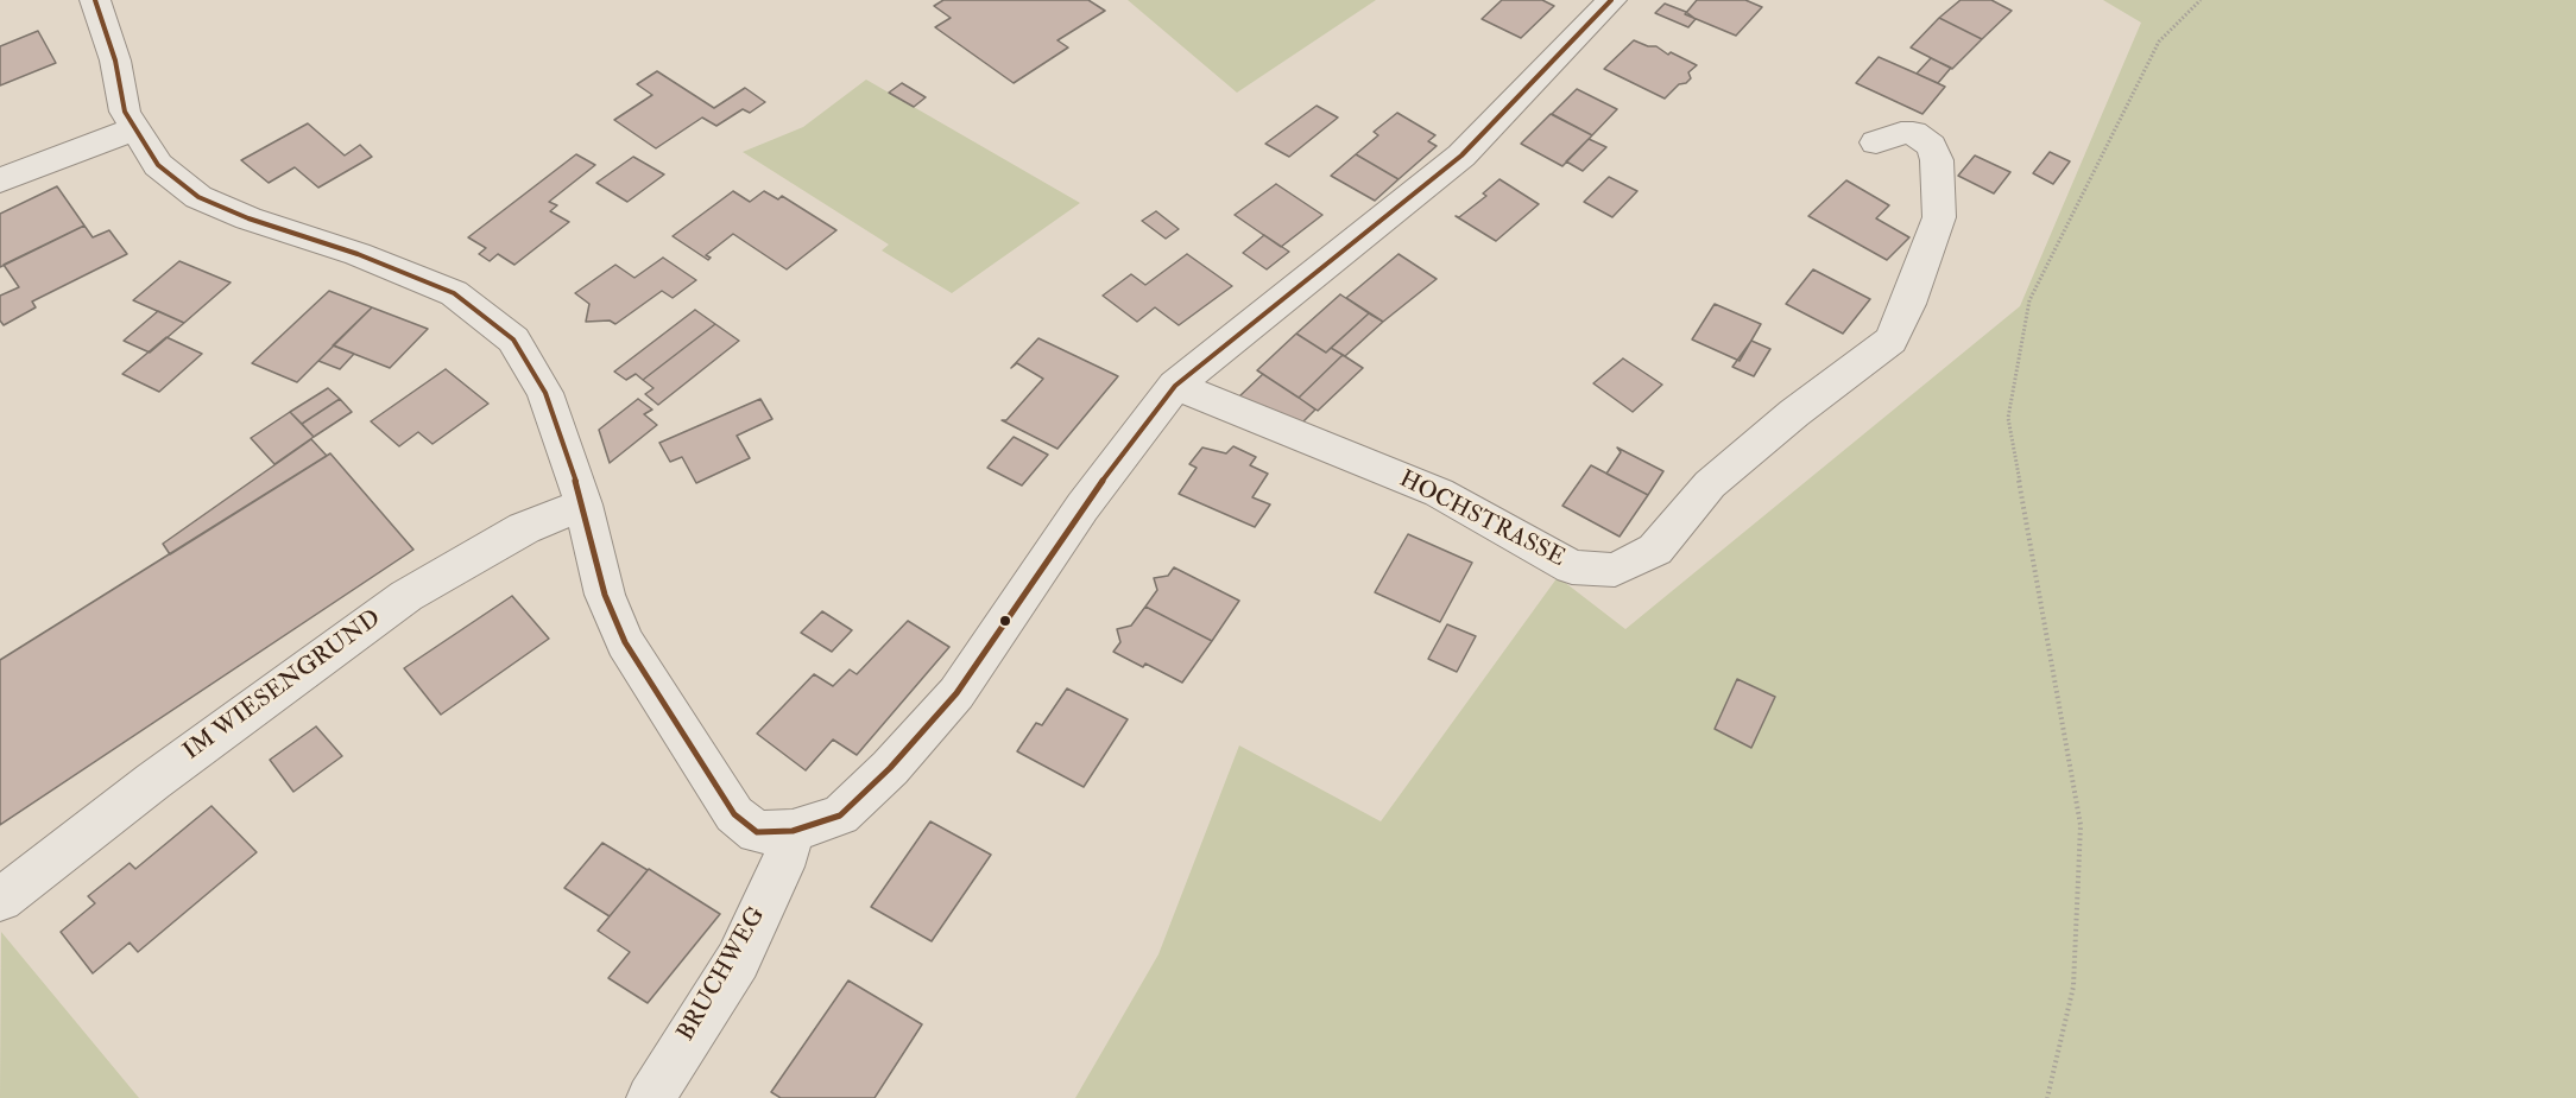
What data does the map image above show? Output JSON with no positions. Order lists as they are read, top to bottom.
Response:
{
  "streets": {
    "street": ["HOCHSTRASSE", "IM WIESENGRUND", "BRUCHWEG"]
  }
}
